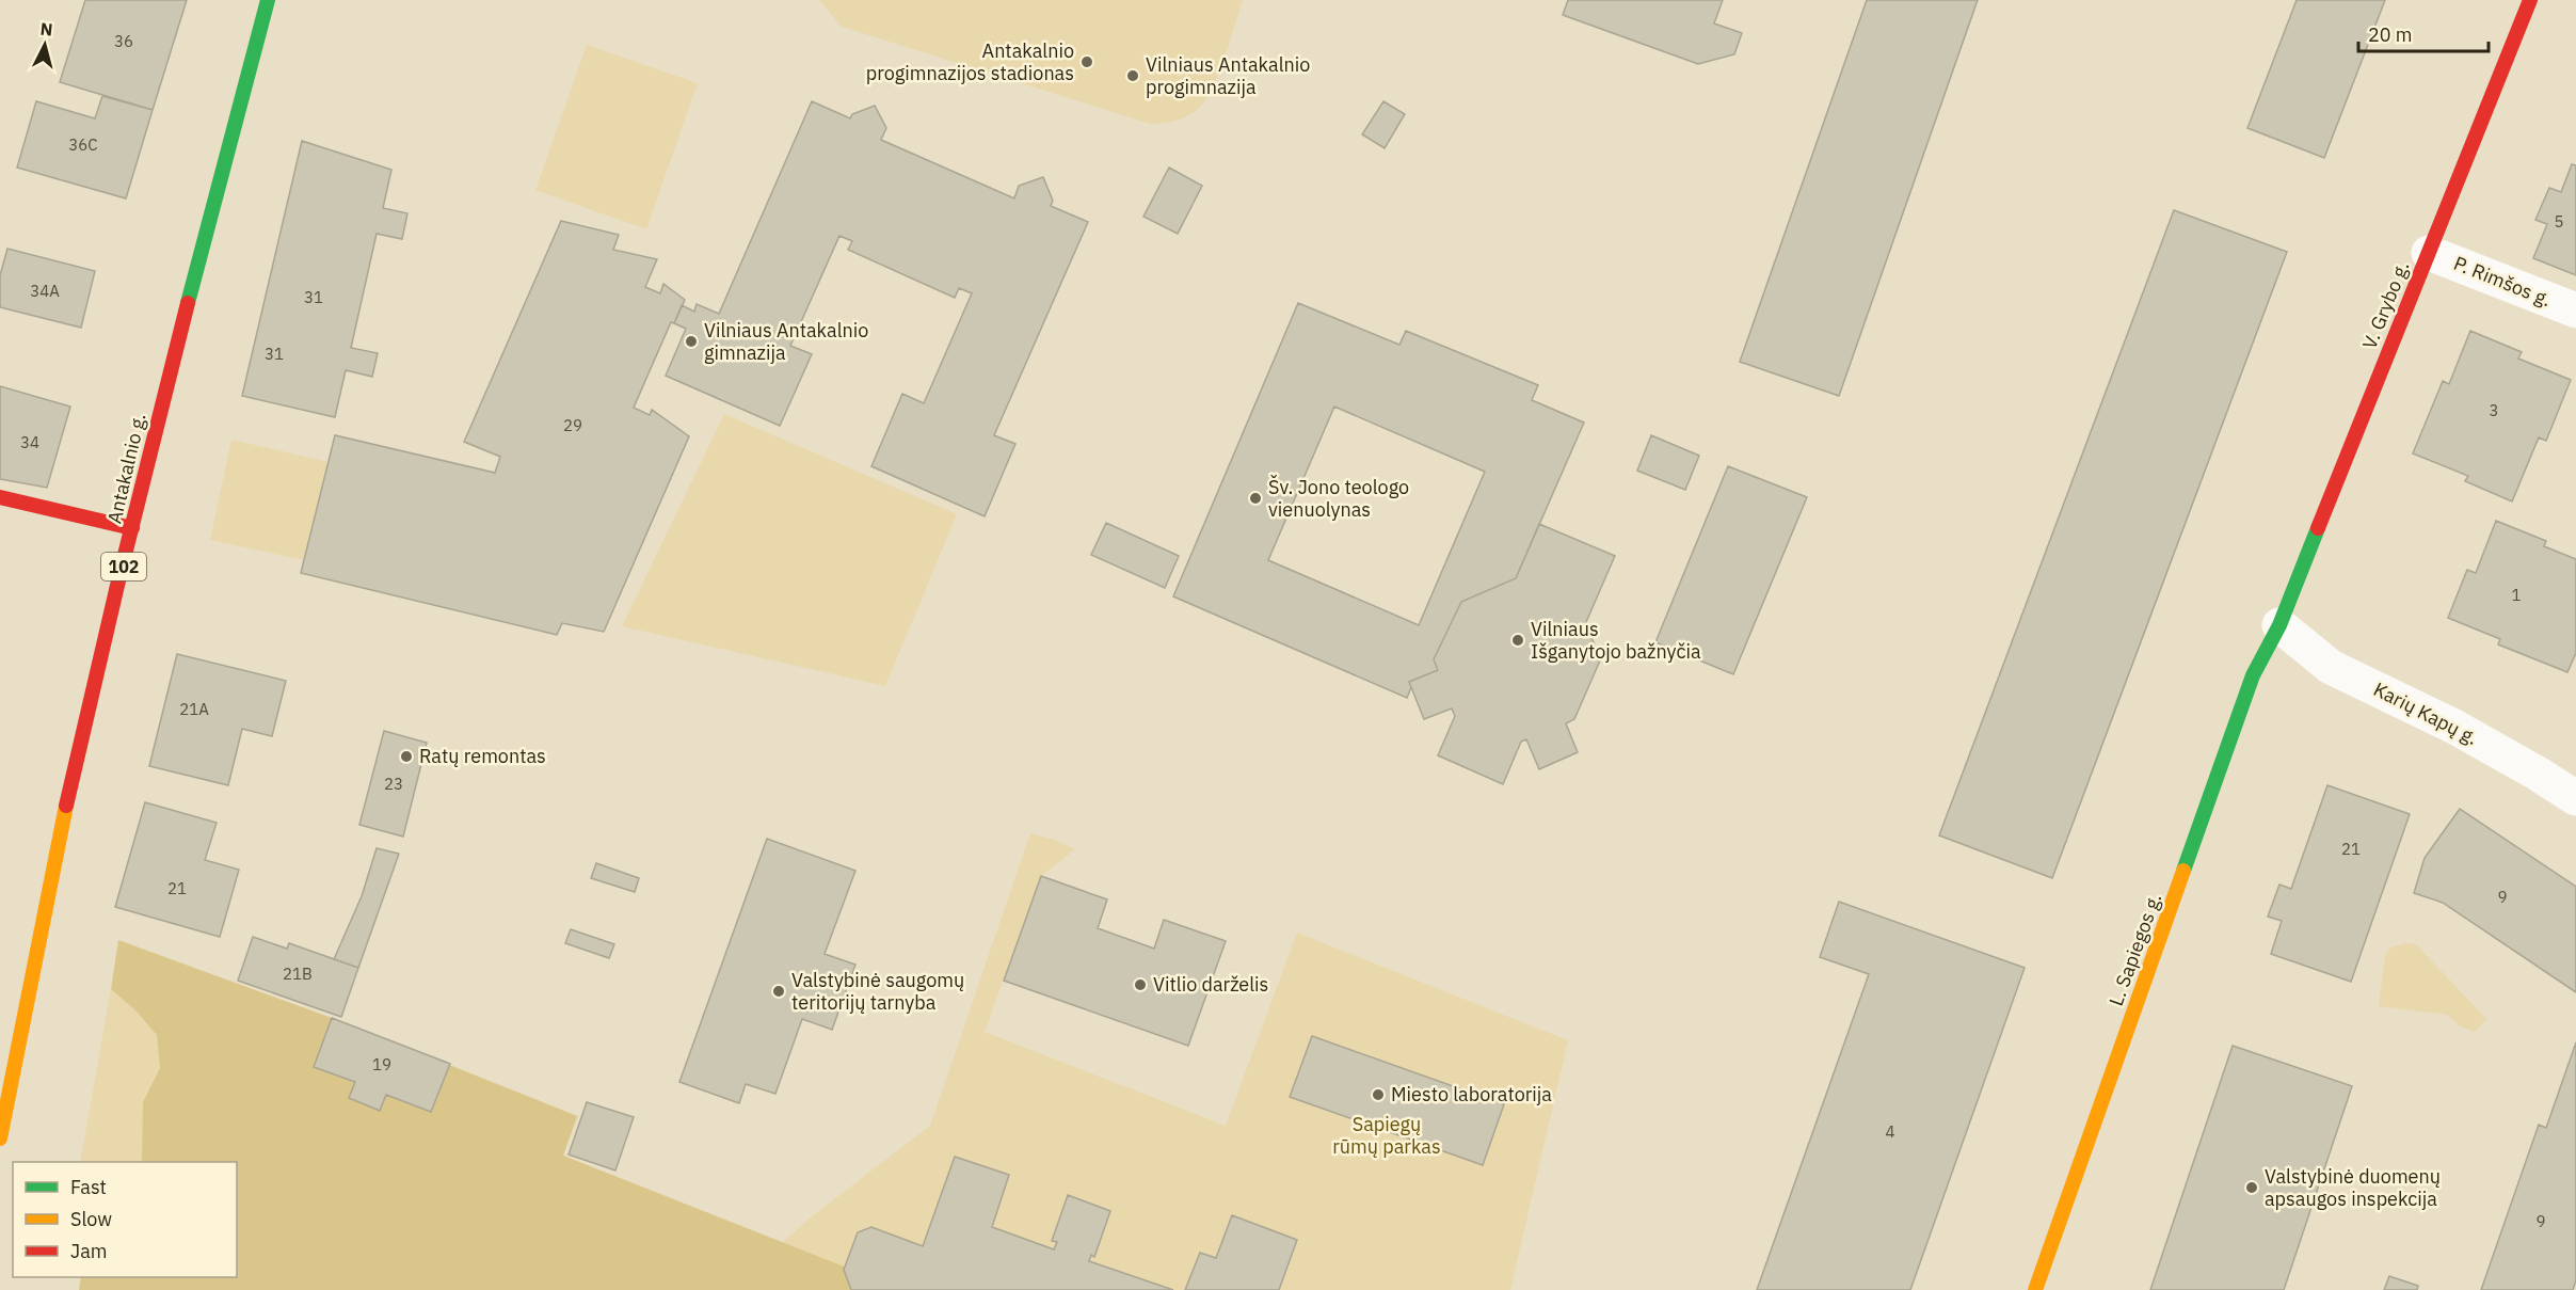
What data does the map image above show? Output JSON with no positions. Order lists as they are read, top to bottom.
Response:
{
  "streets": {
    "street": [
      "P. Rimšos g.",
      "V. Grybo g.",
      "Antakalnio g.",
      "102",
      "Karių Kapų g.",
      "L. Sapiegos g."
    ]
  },
  "crossings": [
    ["P. Rimšos g.", "V. Grybo g."],
    ["V. Grybo g.", "Karių Kapų g."],
    ["V. Grybo g.", "L. Sapiegos g."],
    ["Karių Kapų g.", "L. Sapiegos g."]
  ],
  "parks": ["Sapiegų rūmų parkas"],
  "places": [
    "Antakalnio progimnazijos stadionas",
    "Vilniaus Antakalnio progimnazija",
    "Vilniaus Antakalnio gimnazija",
    "Šv. Jono teologo vienuolynas",
    "Vilniaus Išganytojo bažnyčia",
    "Ratų remontas",
    "Vitlio darželis",
    "Valstybinė saugomų teritorijų tarnyba",
    "Miesto laboratorija",
    "Valstybinė duomenų apsaugos inspekcija"
  ],
  "house_numbers": [
    "36",
    "36C",
    "5",
    "34A",
    "31",
    "31",
    "3",
    "29",
    "34",
    "1",
    "21A",
    "23",
    "21",
    "21",
    "9",
    "21B",
    "19",
    "4",
    "9"
  ],
  "legend": ["Fast", "Slow", "Jam"],
  "scale_bar": "20 m",
  "north": "top"
}
